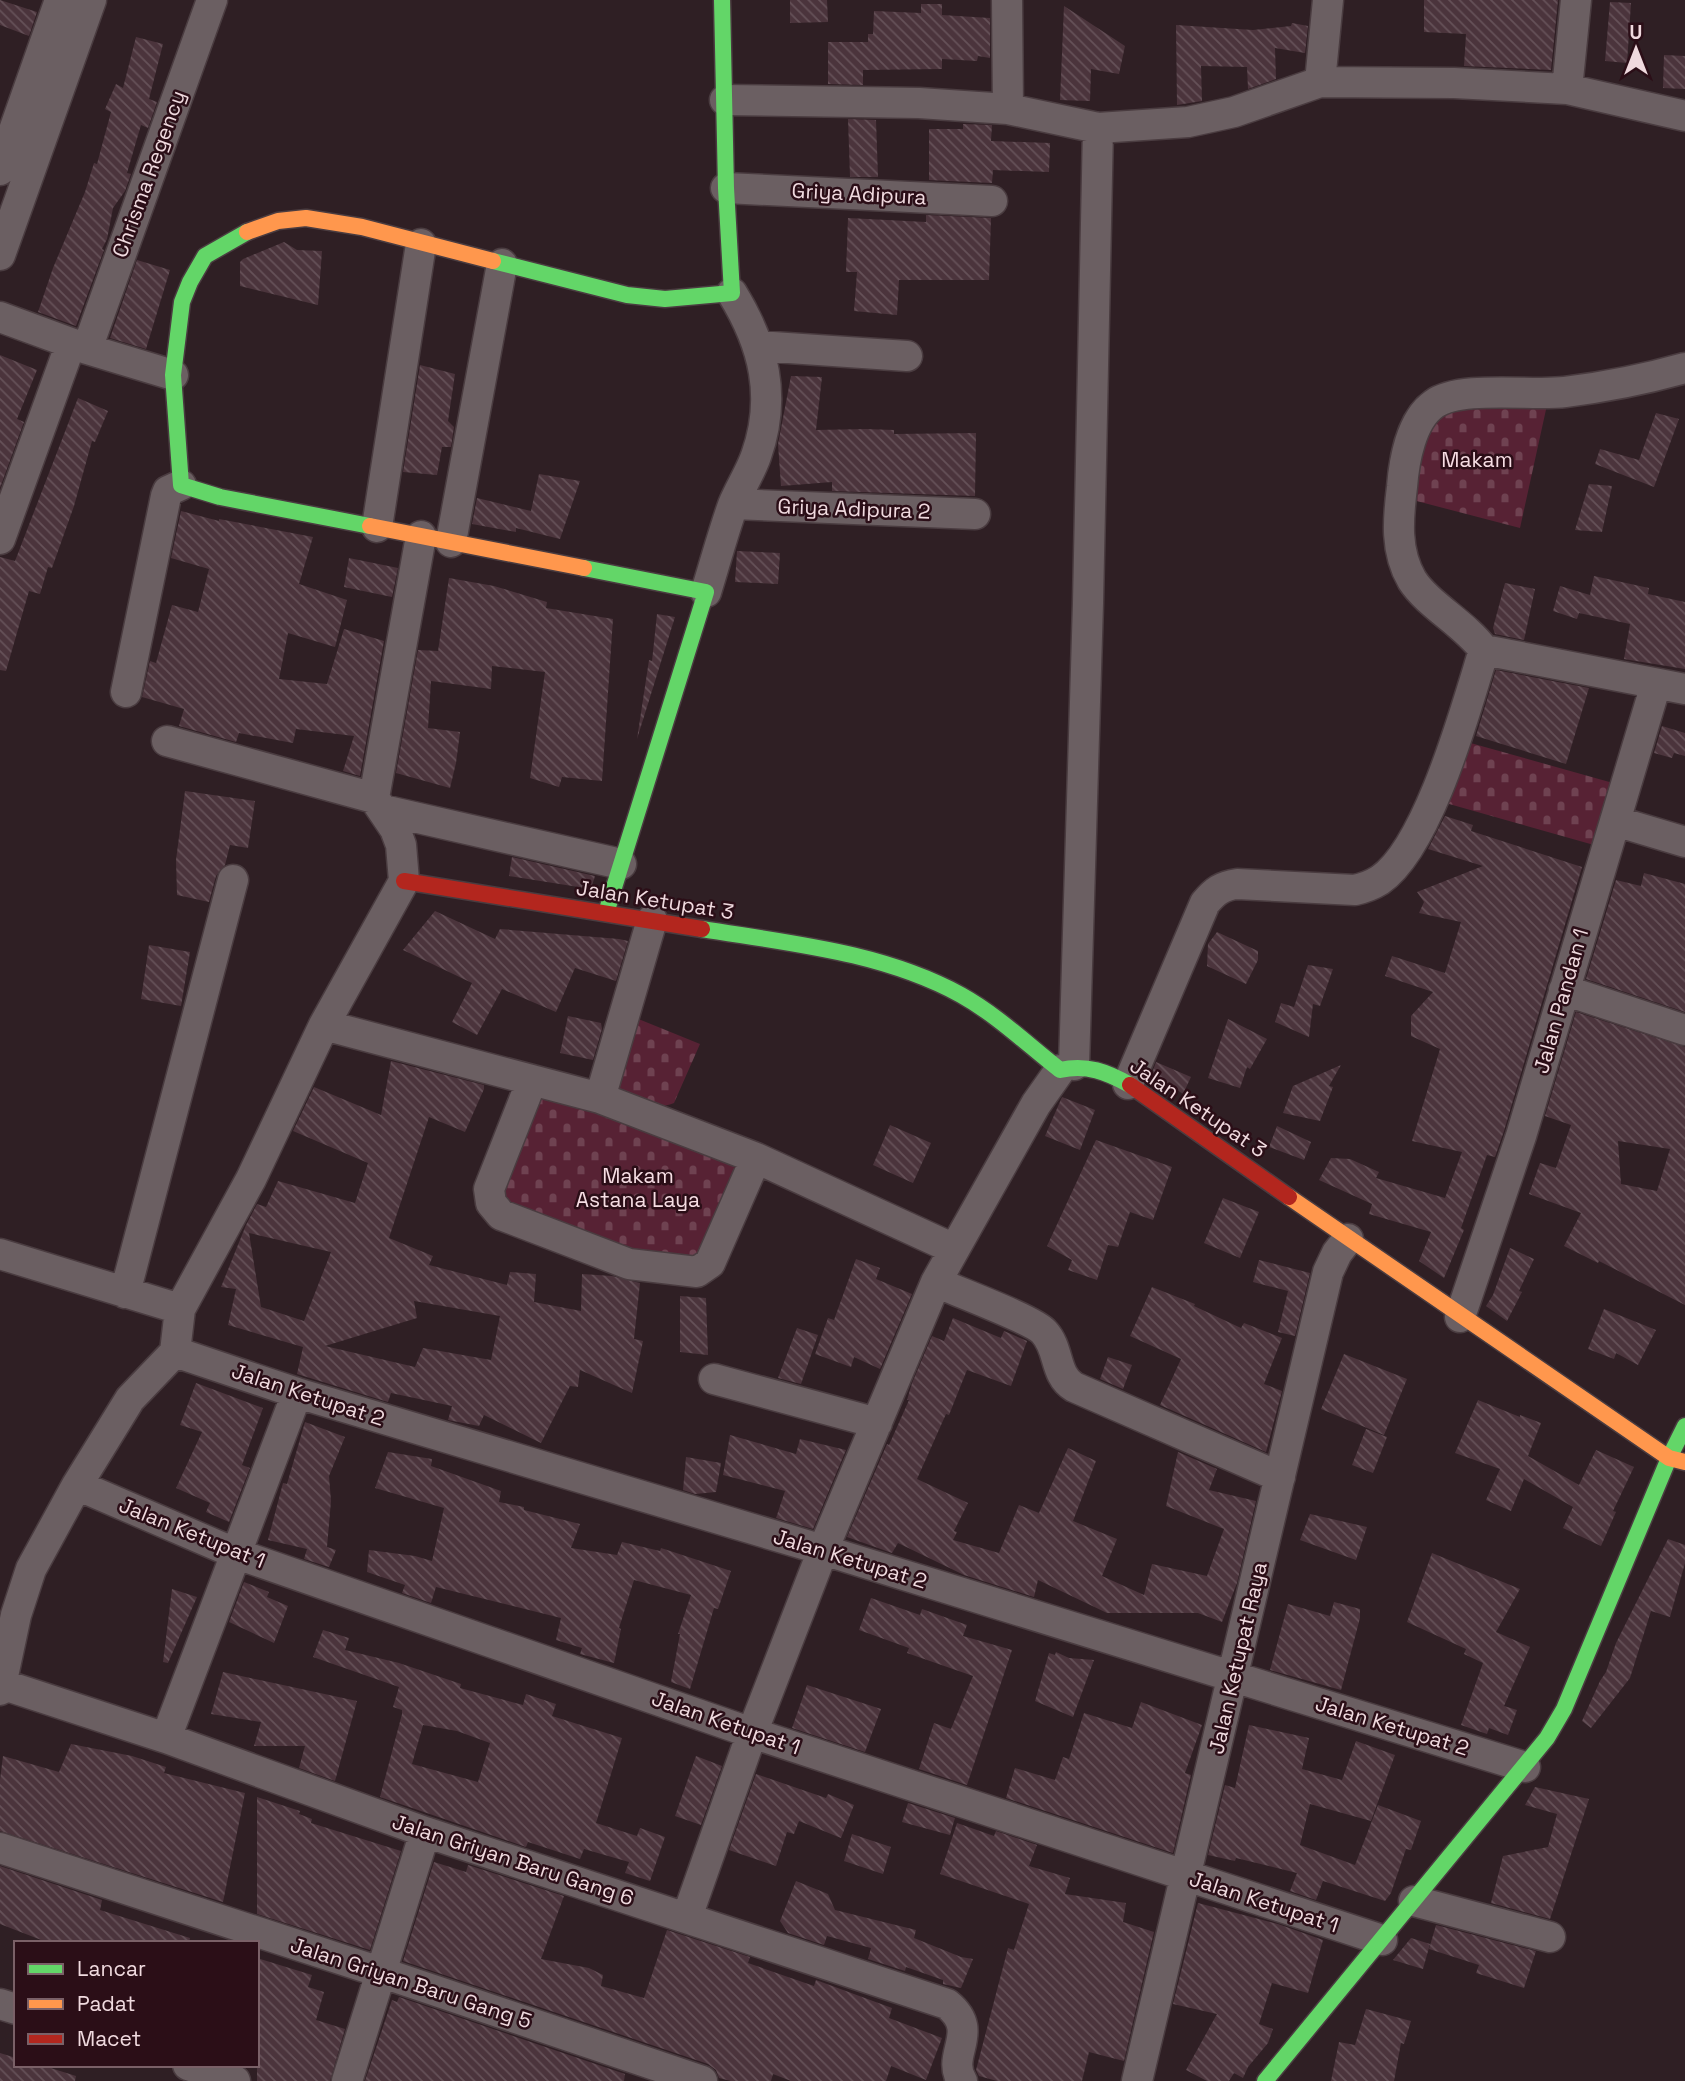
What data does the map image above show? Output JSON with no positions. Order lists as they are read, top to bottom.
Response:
{
  "streets": {
    "street": [
      "Chrisma Regency",
      "Griya Adipura",
      "Griya Adipura 2",
      "Jalan Ketupat 3",
      "Jalan Pandan 1",
      "Jalan Ketupat 2",
      "Jalan Ketupat 1",
      "Jalan Ketupat Raya",
      "Jalan Griyan Baru Gang 6",
      "Jalan Griyan Baru Gang 5"
    ]
  },
  "crossings": [
    ["Jalan Ketupat 3", "Jalan Pandan 1"],
    ["Jalan Ketupat 3", "Jalan Ketupat Raya"],
    ["Jalan Ketupat 2", "Jalan Ketupat Raya"],
    ["Jalan Ketupat 1", "Jalan Ketupat Raya"]
  ],
  "parks": ["Makam", "Makam Astana Laya"],
  "legend": ["Lancar", "Padat", "Macet"],
  "north": "top"
}
